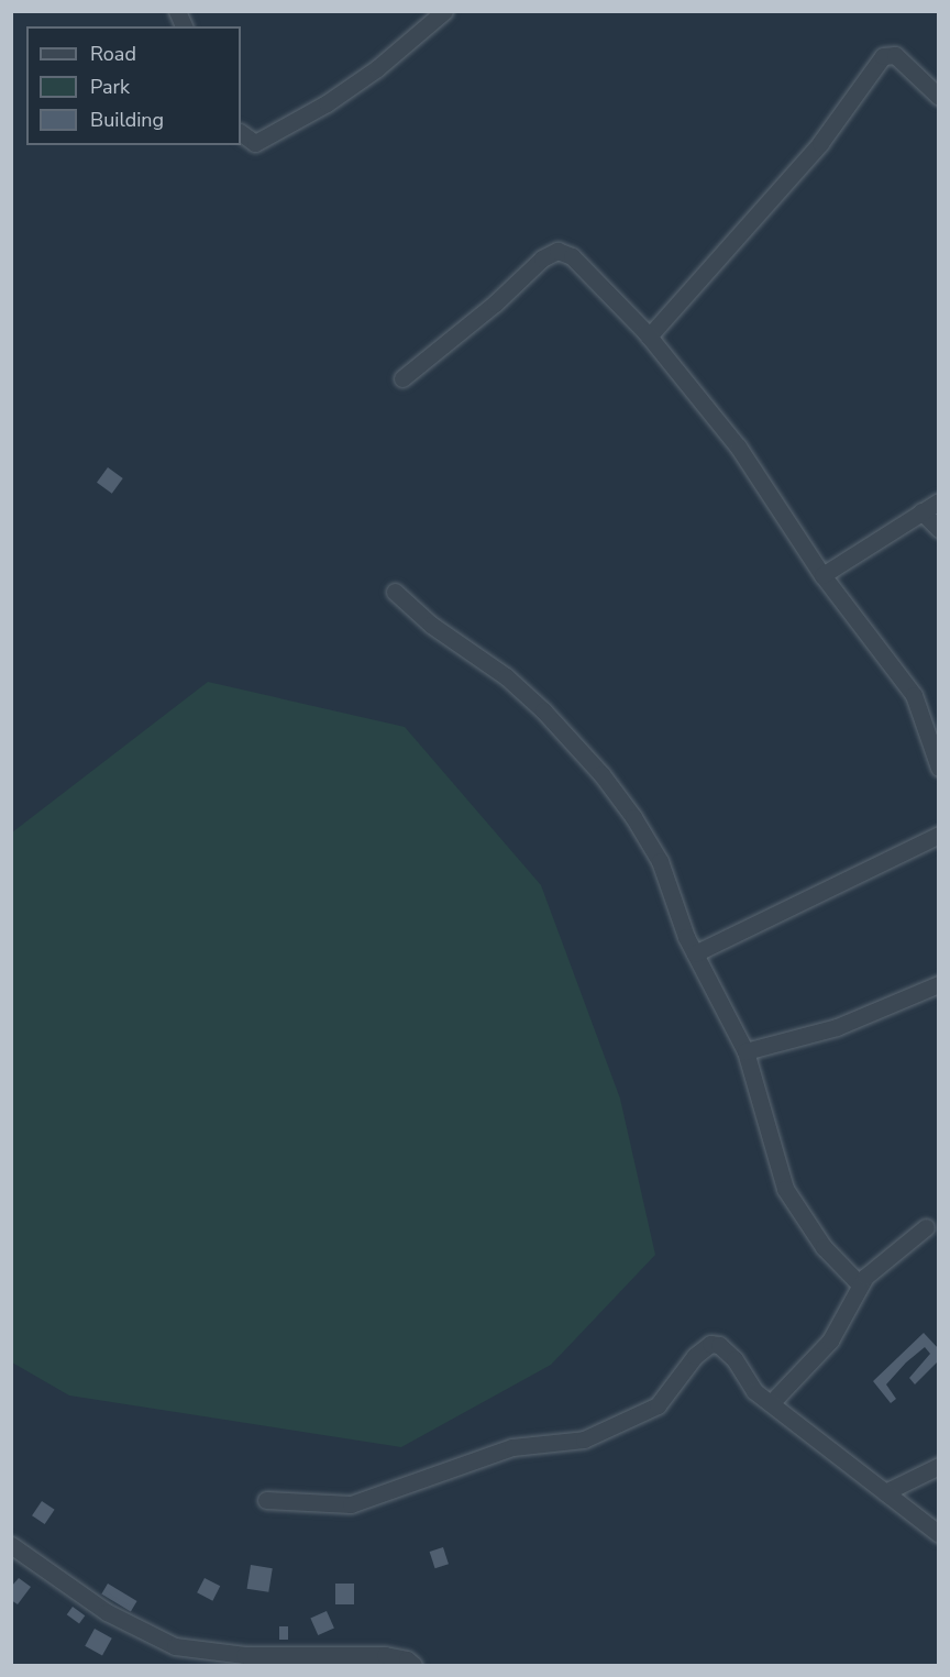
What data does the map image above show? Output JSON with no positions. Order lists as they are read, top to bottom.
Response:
{
  "legend": ["Road", "Park", "Building"]
}
